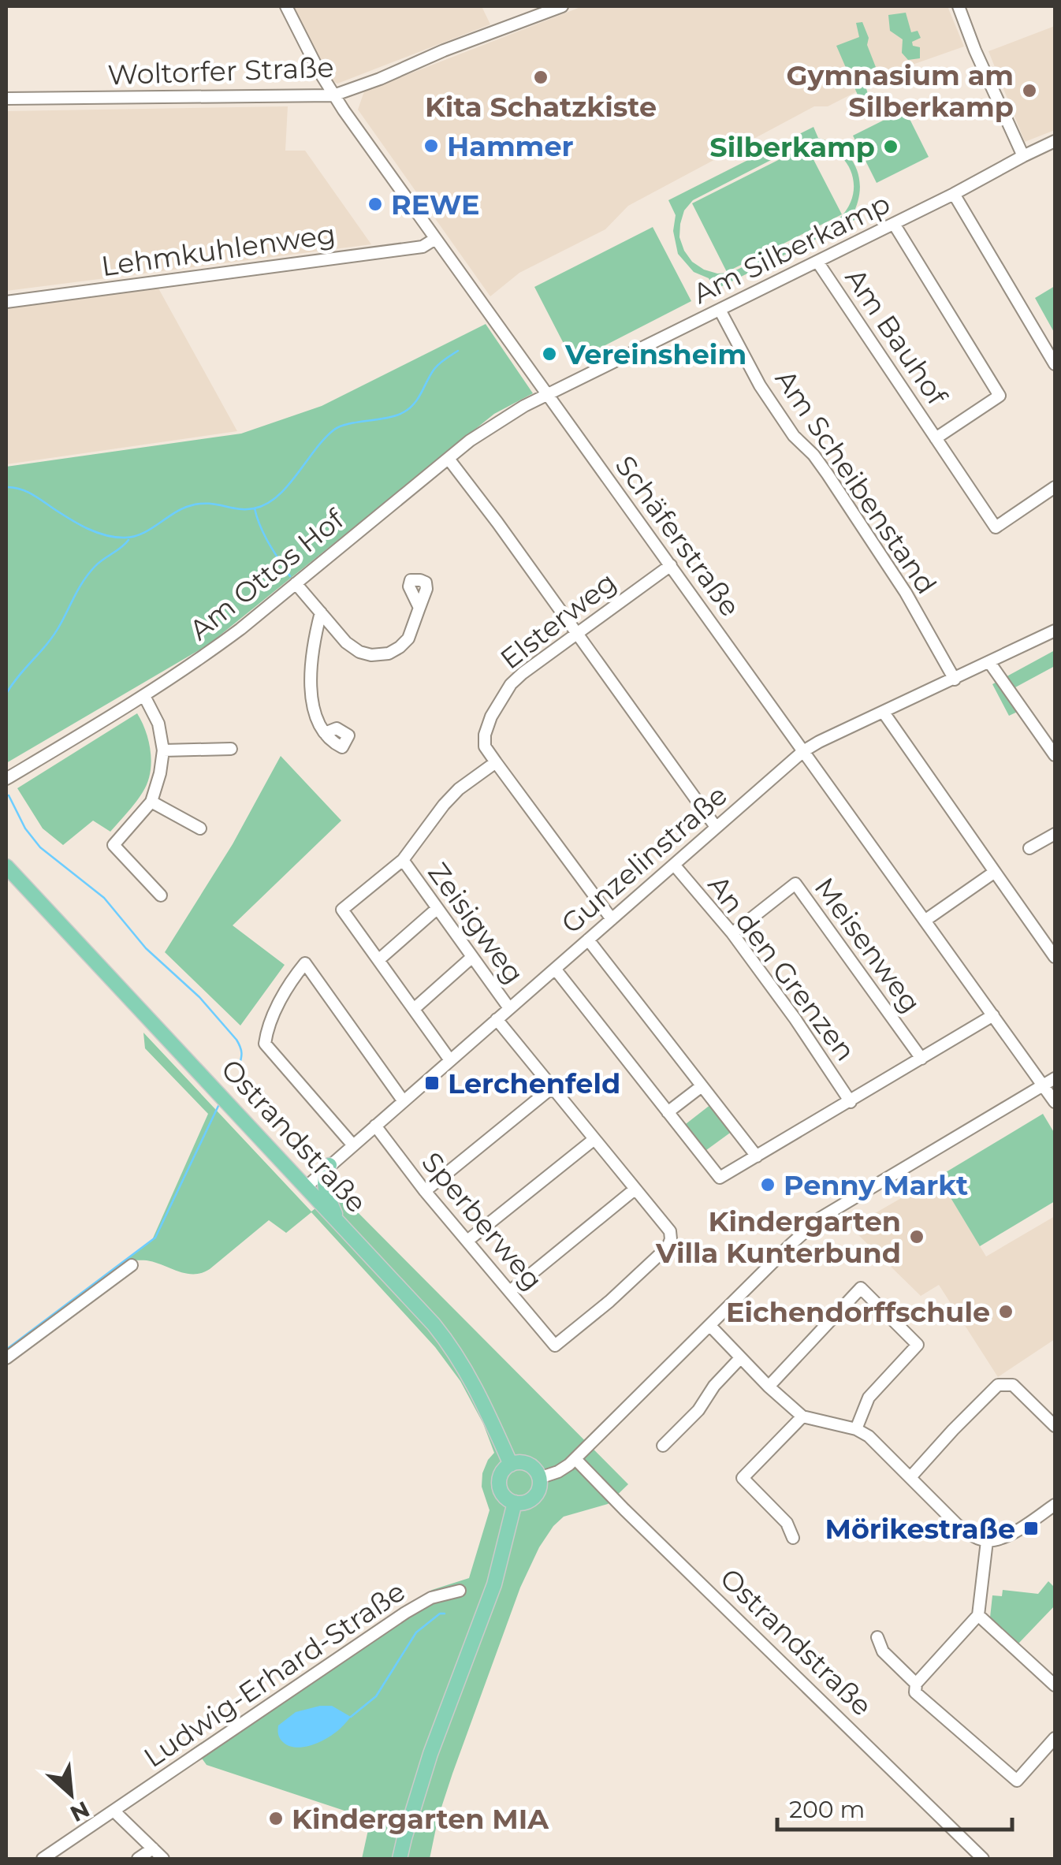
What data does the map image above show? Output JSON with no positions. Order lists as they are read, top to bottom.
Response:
{
  "streets": {
    "main road": ["Ostrandstraße"],
    "street": [
      "Woltorfer Straße",
      "Am Silberkamp",
      "Lehmkuhlenweg",
      "Am Bauhof",
      "Am Scheibenstand",
      "Schäferstraße",
      "Am Ottos Hof",
      "Elsterweg",
      "Gunzelinstraße",
      "Zeisigweg",
      "Meisenweg",
      "An den Grenzen",
      "Sperberweg",
      "Ludwig-Erhard-Straße"
    ]
  },
  "crossings": [
    ["Woltorfer Straße", "Schäferstraße"],
    ["Am Silberkamp", "Am Bauhof"],
    ["Am Silberkamp", "Am Scheibenstand"],
    ["Am Silberkamp", "Schäferstraße"],
    ["Am Silberkamp", "Am Ottos Hof"],
    ["Lehmkuhlenweg", "Schäferstraße"],
    ["Am Scheibenstand", "Gunzelinstraße"],
    ["Schäferstraße", "Am Ottos Hof"],
    ["Schäferstraße", "Elsterweg"],
    ["Schäferstraße", "Gunzelinstraße"],
    ["Elsterweg", "Gunzelinstraße"],
    ["Elsterweg", "Zeisigweg"],
    ["Gunzelinstraße", "Zeisigweg"],
    ["Gunzelinstraße", "An den Grenzen"],
    ["Gunzelinstraße", "Ostrandstraße"],
    ["Gunzelinstraße", "Sperberweg"],
    ["Meisenweg", "An den Grenzen"]
  ],
  "places": {
    "other": [
      "Kita Schatzkiste",
      "Gymnasium am Silberkamp",
      "Hammer",
      "Silberkamp",
      "REWE",
      "Vereinsheim",
      "Penny Markt",
      "Kindergarten Villa Kunterbund",
      "Eichendorffschule",
      "Kindergarten MIA"
    ],
    "transit": ["Lerchenfeld", "Mörikestraße"]
  },
  "scale_bar": "200 m",
  "north": "bottom right"
}
